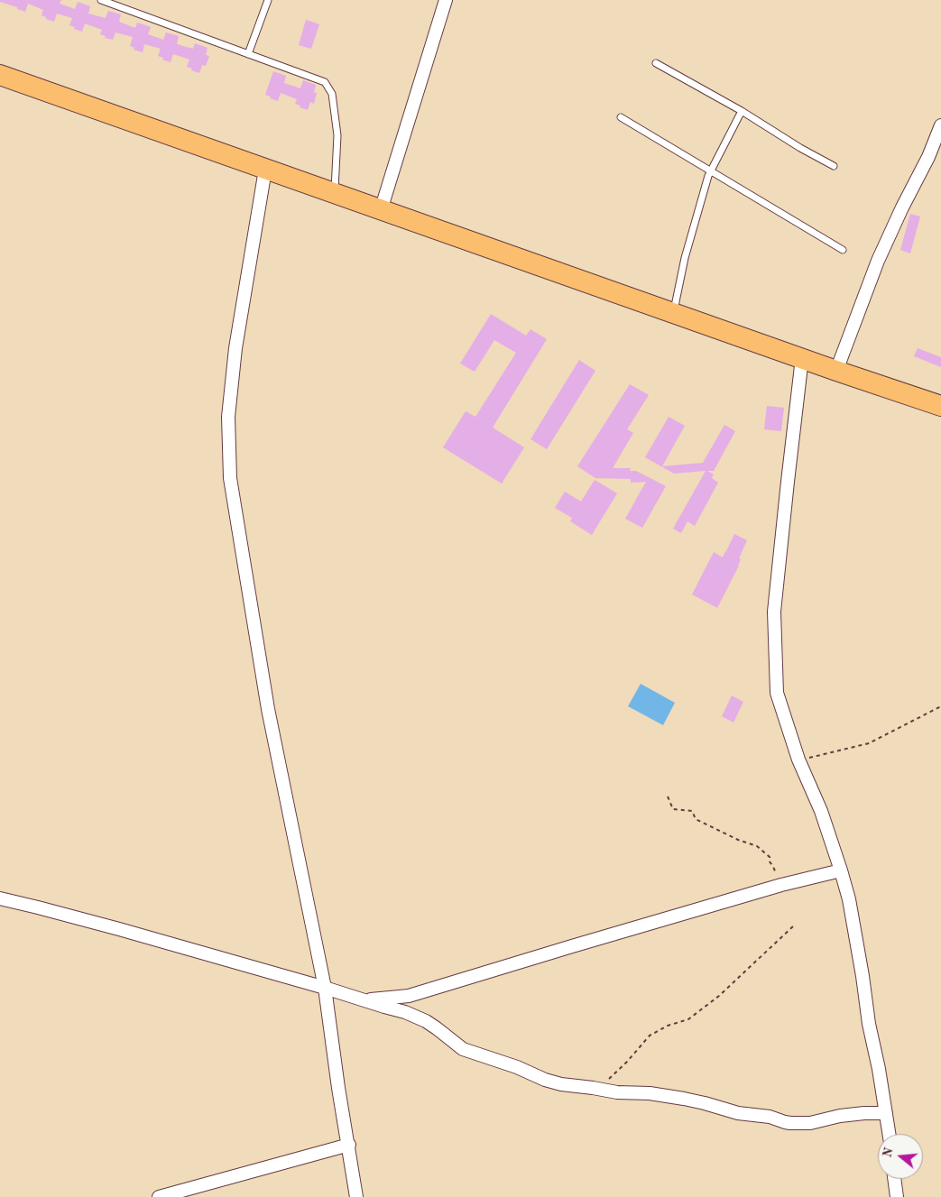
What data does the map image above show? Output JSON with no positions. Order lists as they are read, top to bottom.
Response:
{
  "north": "left"
}
